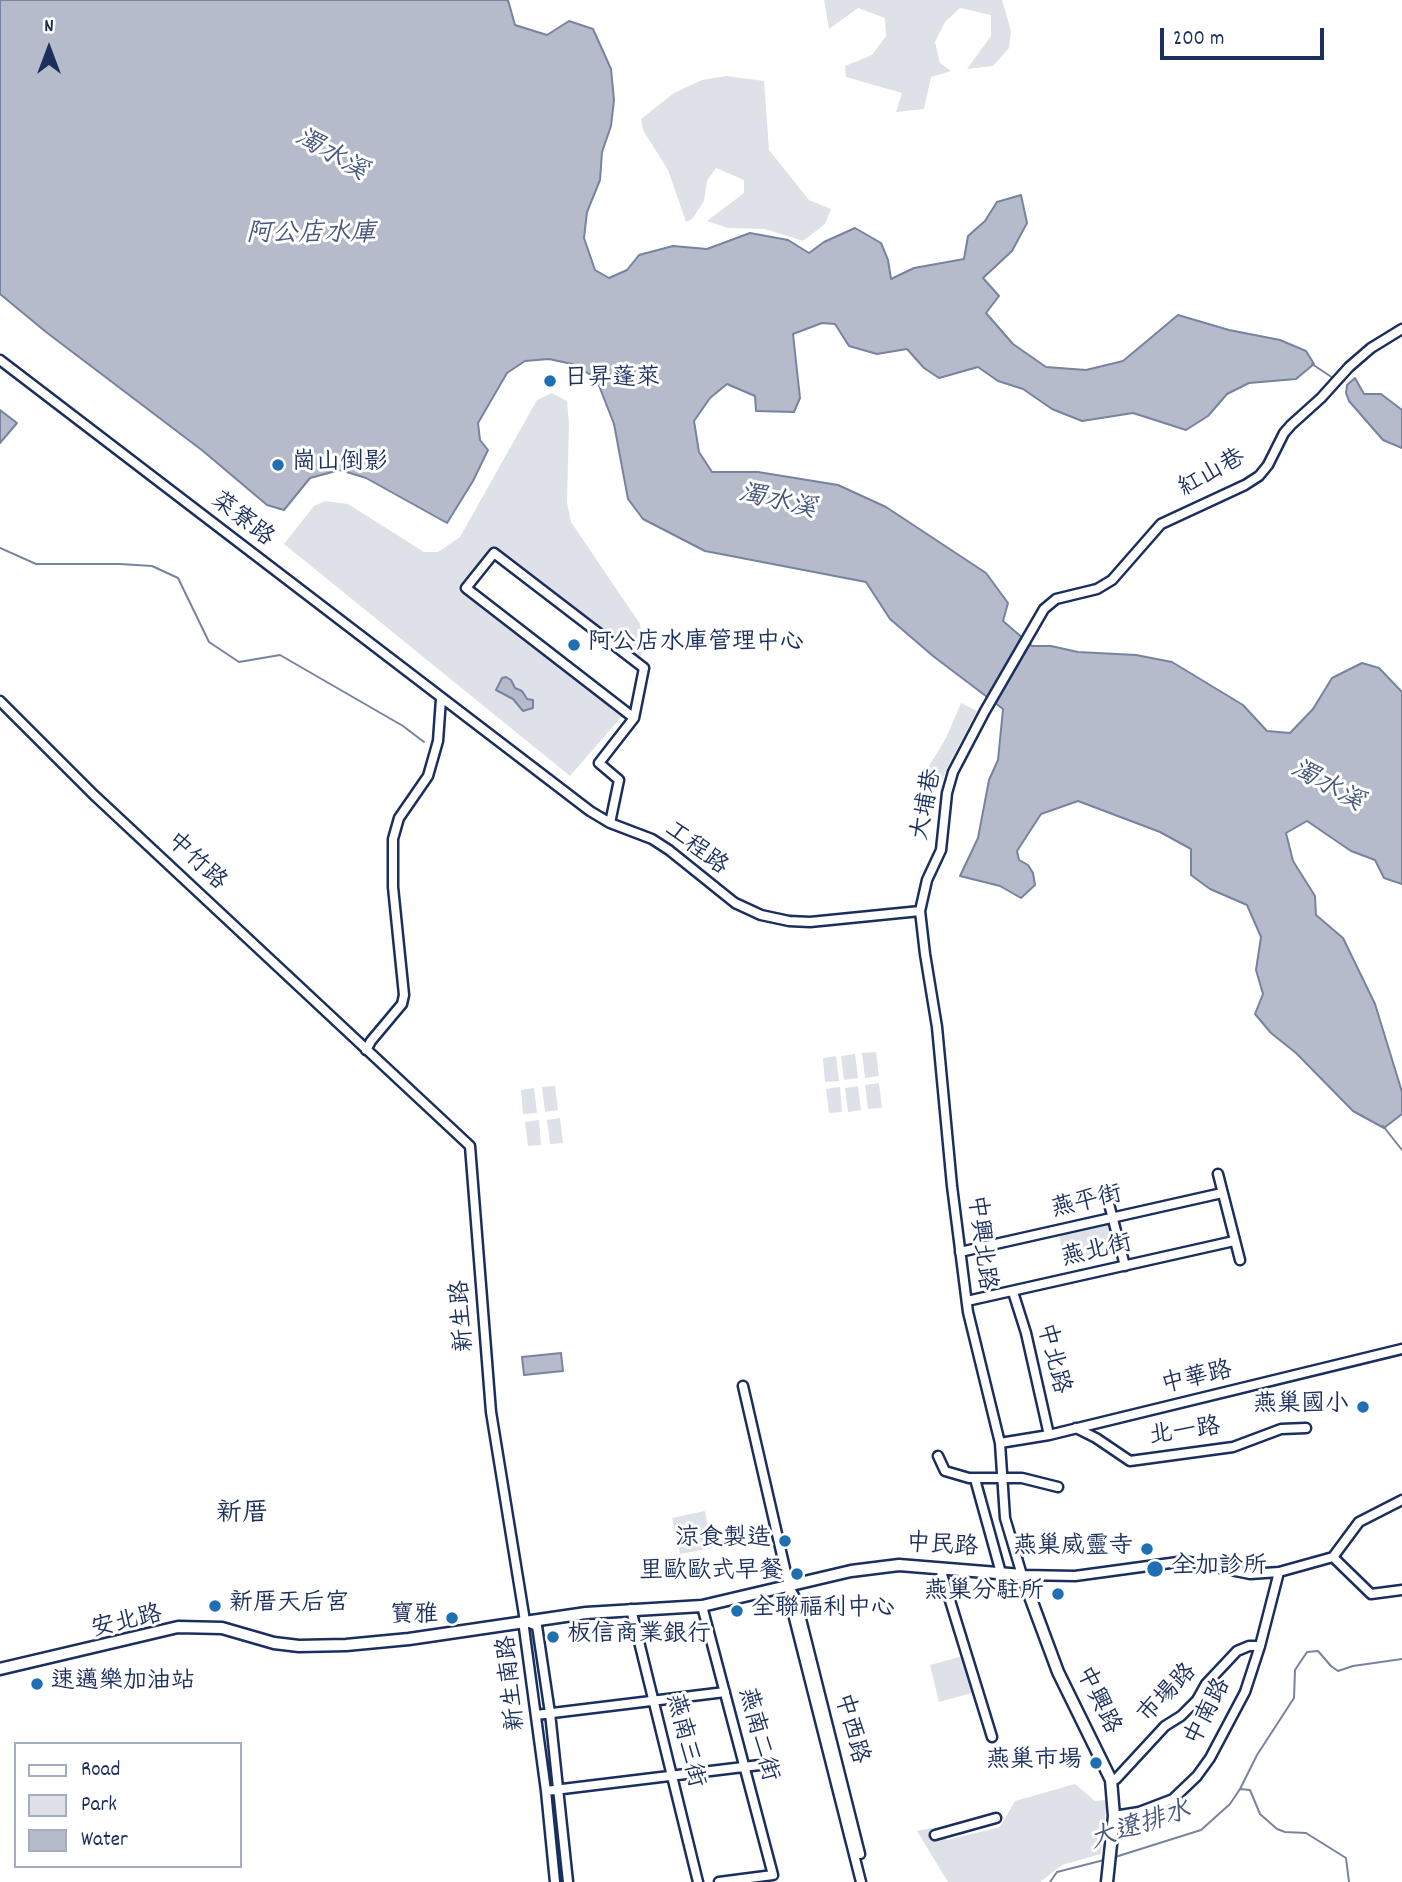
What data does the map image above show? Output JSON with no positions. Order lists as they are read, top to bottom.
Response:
{
  "streets": {
    "main road": ["中民路", "安北路", "中興路"],
    "street": [
      "紅山巷",
      "菜寮路",
      "大埔巷",
      "工程路",
      "中竹路",
      "燕平街",
      "中興北路",
      "燕北街",
      "新生路",
      "中北路",
      "中華路",
      "北一路",
      "新生南路",
      "市場路",
      "中南路",
      "中西路",
      "燕南二街",
      "燕南三街"
    ]
  },
  "crossings": [
    ["紅山巷", "大埔巷"],
    ["菜寮路", "工程路"],
    ["大埔巷", "工程路"],
    ["大埔巷", "中興北路"],
    ["工程路", "中興北路"],
    ["中竹路", "新生路"],
    ["燕平街", "中興北路"],
    ["中興北路", "燕北街"],
    ["中興北路", "中華路"],
    ["中興北路", "中民路"],
    ["中興北路", "中興路"],
    ["燕北街", "中北路"],
    ["新生路", "中民路"],
    ["新生路", "新生南路"],
    ["中北路", "中華路"],
    ["中華路", "北一路"],
    ["中民路", "安北路"],
    ["中民路", "新生南路"],
    ["中民路", "中興路"],
    ["中民路", "中南路"],
    ["中民路", "中西路"],
    ["中民路", "燕南二街"],
    ["中民路", "燕南三街"],
    ["市場路", "中興路"],
    ["市場路", "中南路"],
    ["中興路", "中南路"]
  ],
  "districts": ["新厝"],
  "water": ["濁水溪", "阿公店水庫", "大遼排水"],
  "places": [
    "日昇蓬萊",
    "崗山倒影",
    "阿公店水庫管理中心",
    "燕巢國小",
    "涼食製造",
    "燕巢威靈寺",
    "全加診所",
    "里歐歐式早餐",
    "燕巢分駐所",
    "新厝天后宮",
    "全聯福利中心",
    "寶雅",
    "板信商業銀行",
    "速邁樂加油站",
    "燕巢市場"
  ],
  "legend": ["Road", "Park", "Water"],
  "scale_bar": "200 m",
  "north": "top"
}
